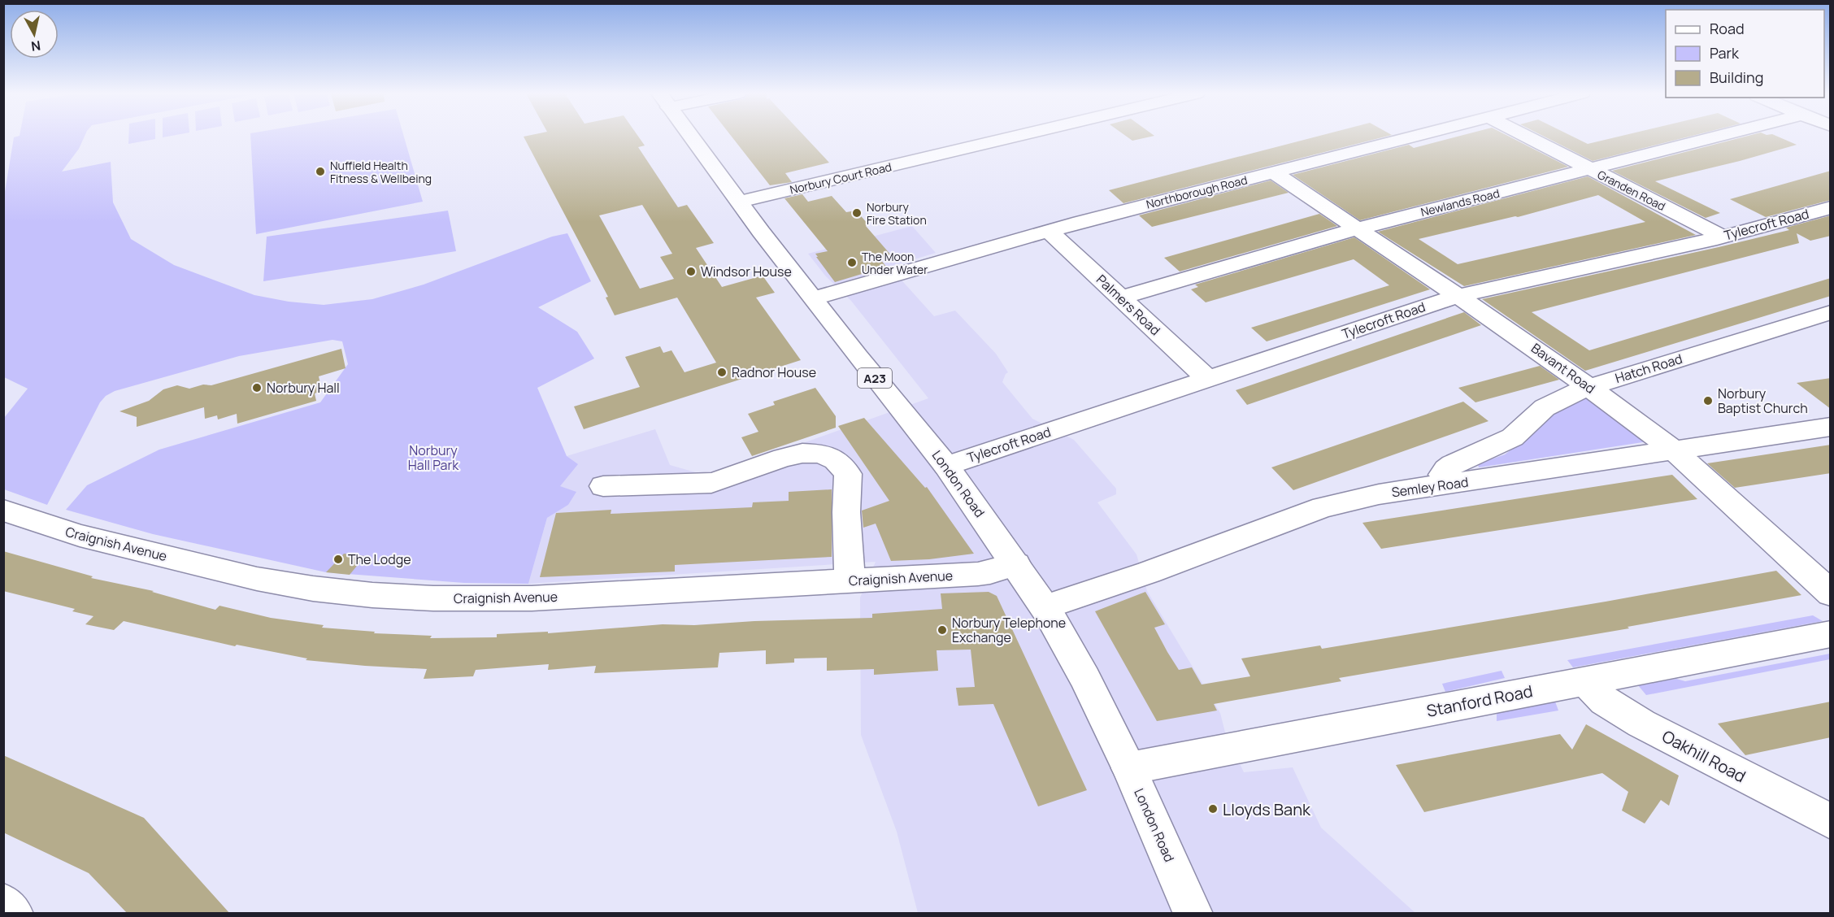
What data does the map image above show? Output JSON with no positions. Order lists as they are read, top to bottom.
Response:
{
  "streets": {
    "main road": [
      "Norbury Court Road",
      "Granden Road",
      "Northborough Road",
      "Newlands Road",
      "Tylecroft Road",
      "Palmers Road",
      "Bavant Road",
      "Hatch Road",
      "A23",
      "London Road",
      "Semley Road",
      "Craignish Avenue",
      "Stanford Road",
      "Oakhill Road"
    ]
  },
  "crossings": [
    ["Norbury Court Road", "London Road"],
    ["Granden Road", "Newlands Road"],
    ["Granden Road", "Tylecroft Road"],
    ["Northborough Road", "Palmers Road"],
    ["Northborough Road", "Bavant Road"],
    ["Northborough Road", "London Road"],
    ["Newlands Road", "Palmers Road"],
    ["Newlands Road", "Bavant Road"],
    ["Tylecroft Road", "Palmers Road"],
    ["Tylecroft Road", "Bavant Road"],
    ["Tylecroft Road", "London Road"],
    ["Bavant Road", "Hatch Road"],
    ["Bavant Road", "Semley Road"],
    ["Hatch Road", "Semley Road"],
    ["London Road", "Semley Road"],
    ["London Road", "Craignish Avenue"],
    ["London Road", "Stanford Road"],
    ["Stanford Road", "Oakhill Road"]
  ],
  "parks": ["Norbury Hall Park"],
  "places": [
    "Nuffield Health Fitness & Wellbeing",
    "Norbury Fire Station",
    "The Moon Under Water",
    "Windsor House",
    "Radnor House",
    "Norbury Hall",
    "Norbury Baptist Church",
    "The Lodge",
    "Norbury Telephone Exchange",
    "Lloyds Bank"
  ],
  "legend": ["Road", "Park", "Building"],
  "north": "bottom"
}
